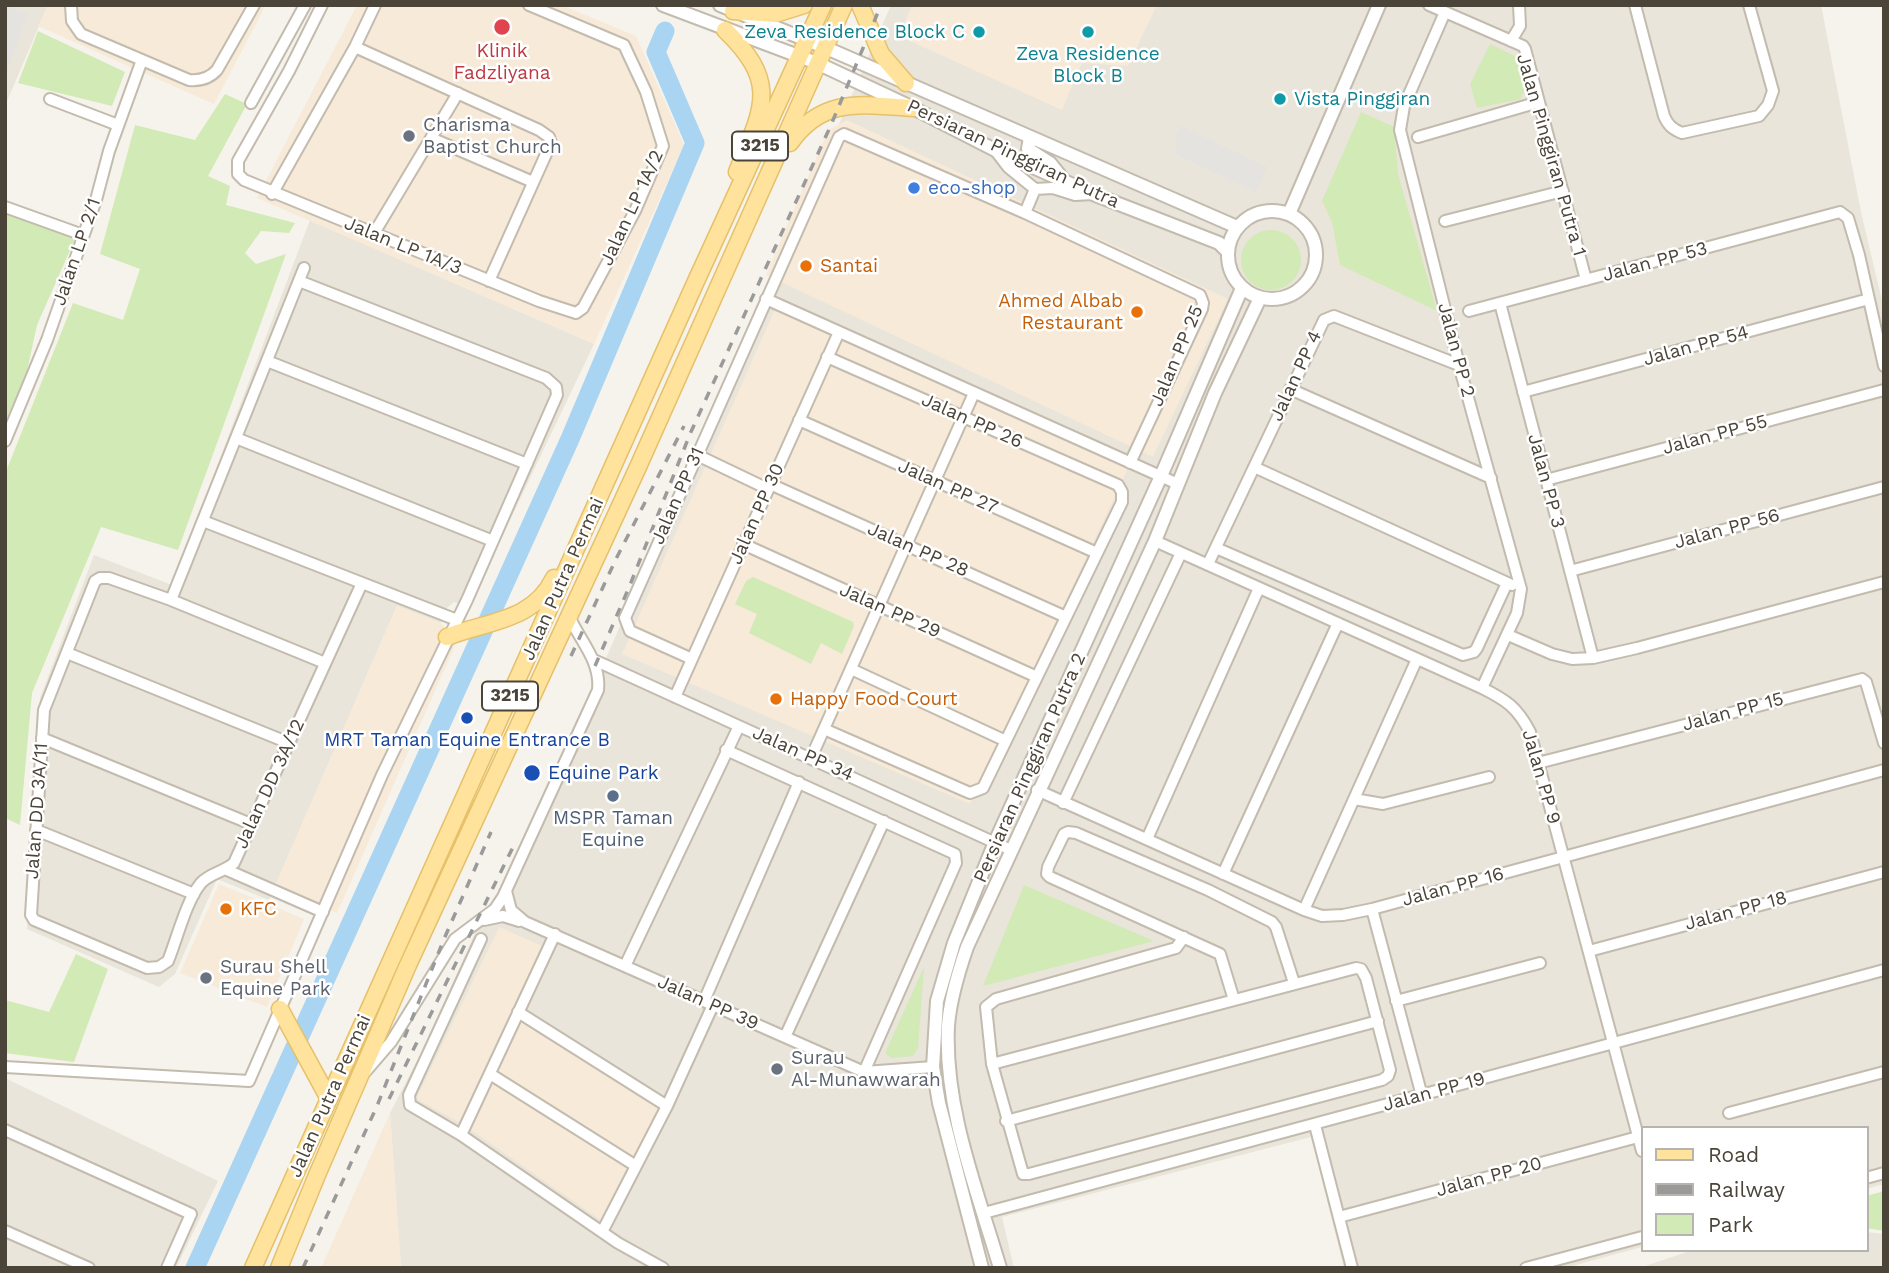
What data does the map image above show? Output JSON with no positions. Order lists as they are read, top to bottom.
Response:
{
  "streets": {
    "main road": ["3215", "Jalan Putra Permai"],
    "street": [
      "Persiaran Pinggiran Putra",
      "Jalan Pinggiran Putra 1",
      "Jalan LP 1A/2",
      "Jalan LP 1A/3",
      "Jalan LP 2/1",
      "Jalan PP 53",
      "Jalan PP 54",
      "Jalan PP 2",
      "Jalan PP 25",
      "Jalan PP 4",
      "Jalan PP 26",
      "Jalan PP 55",
      "Jalan PP 3",
      "Jalan PP 27",
      "Jalan PP 31",
      "Jalan PP 30",
      "Jalan PP 56",
      "Jalan PP 28",
      "Jalan PP 29",
      "Jalan PP 15",
      "Jalan PP 34",
      "Persiaran Pinggiran Putra 2",
      "Jalan PP 9",
      "Jalan DD 3A/12",
      "Jalan DD 3A/11",
      "Jalan PP 16",
      "Jalan PP 18",
      "Jalan PP 39",
      "Jalan PP 19",
      "Jalan PP 20"
    ]
  },
  "crossings": [
    ["Persiaran Pinggiran Putra", "Jalan Putra Permai"],
    ["Persiaran Pinggiran Putra", "Persiaran Pinggiran Putra 2"],
    ["Jalan Pinggiran Putra 1", "Jalan PP 53"],
    ["Jalan Pinggiran Putra 1", "Jalan PP 2"],
    ["Jalan LP 1A/2", "Jalan LP 1A/3"],
    ["Jalan PP 53", "Jalan PP 54"],
    ["Jalan PP 53", "Jalan PP 3"],
    ["Jalan PP 54", "Jalan PP 3"],
    ["Jalan PP 2", "Jalan PP 4"],
    ["Jalan PP 2", "Jalan PP 9"],
    ["Jalan PP 25", "Jalan PP 31"],
    ["Jalan PP 4", "Jalan PP 9"],
    ["Jalan PP 26", "Jalan PP 27"],
    ["Jalan PP 26", "Jalan PP 30"],
    ["Jalan PP 55", "Jalan PP 3"],
    ["Jalan PP 3", "Jalan PP 56"],
    ["Jalan PP 27", "Jalan PP 30"],
    ["Jalan PP 31", "Jalan PP 30"],
    ["Jalan PP 31", "Jalan PP 28"],
    ["Jalan PP 30", "Jalan PP 28"],
    ["Jalan PP 30", "Jalan PP 29"],
    ["Jalan PP 30", "Jalan PP 34"],
    ["Jalan PP 15", "Jalan PP 9"],
    ["Jalan PP 34", "Persiaran Pinggiran Putra 2"],
    ["Persiaran Pinggiran Putra 2", "Jalan PP 9"],
    ["Persiaran Pinggiran Putra 2", "Jalan PP 16"],
    ["Persiaran Pinggiran Putra 2", "Jalan PP 39"],
    ["Persiaran Pinggiran Putra 2", "Jalan PP 19"],
    ["Jalan PP 9", "Jalan PP 16"],
    ["Jalan PP 9", "Jalan PP 18"],
    ["Jalan PP 9", "Jalan PP 19"],
    ["Jalan PP 9", "Jalan PP 20"],
    ["Jalan DD 3A/12", "Jalan DD 3A/11"]
  ],
  "places": [
    "Klinik Fadzliyana",
    "Zeva Residence Block C",
    "Zeva Residence Block B",
    "Vista Pinggiran",
    "Charisma Baptist Church",
    "eco-shop",
    "Santai",
    "Ahmed Albab Restaurant",
    "Happy Food Court",
    "MRT Taman Equine Entrance B",
    "Equine Park",
    "MSPR Taman Equine",
    "KFC",
    "Surau Shell Equine Park",
    "Surau Al-Munawwarah"
  ],
  "legend": ["Road", "Railway", "Park"]
}
